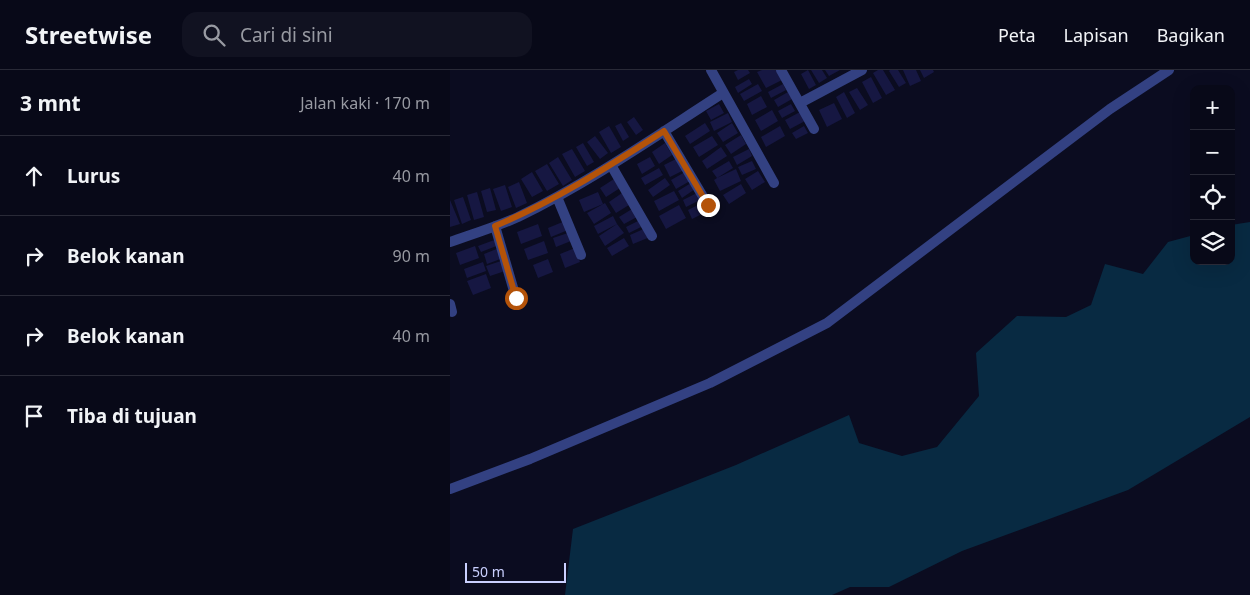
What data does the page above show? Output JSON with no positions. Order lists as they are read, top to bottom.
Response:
{
  "scale_bar": "50 m",
  "page": {
    "header": "Streetwise",
    "search": "Cari di sini",
    "nav": ["Peta", "Lapisan", "Bagikan"],
    "heading": ["3 mnt", "Jalan kaki · 170 m"],
    "map_buttons": ["+", "−"],
    "list": [
      ["Lurus", "40 m"],
      ["Belok kanan", "90 m"],
      ["Belok kanan", "40 m"],
      "Tiba di tujuan"
    ],
    "scale": "50 m"
  }
}
